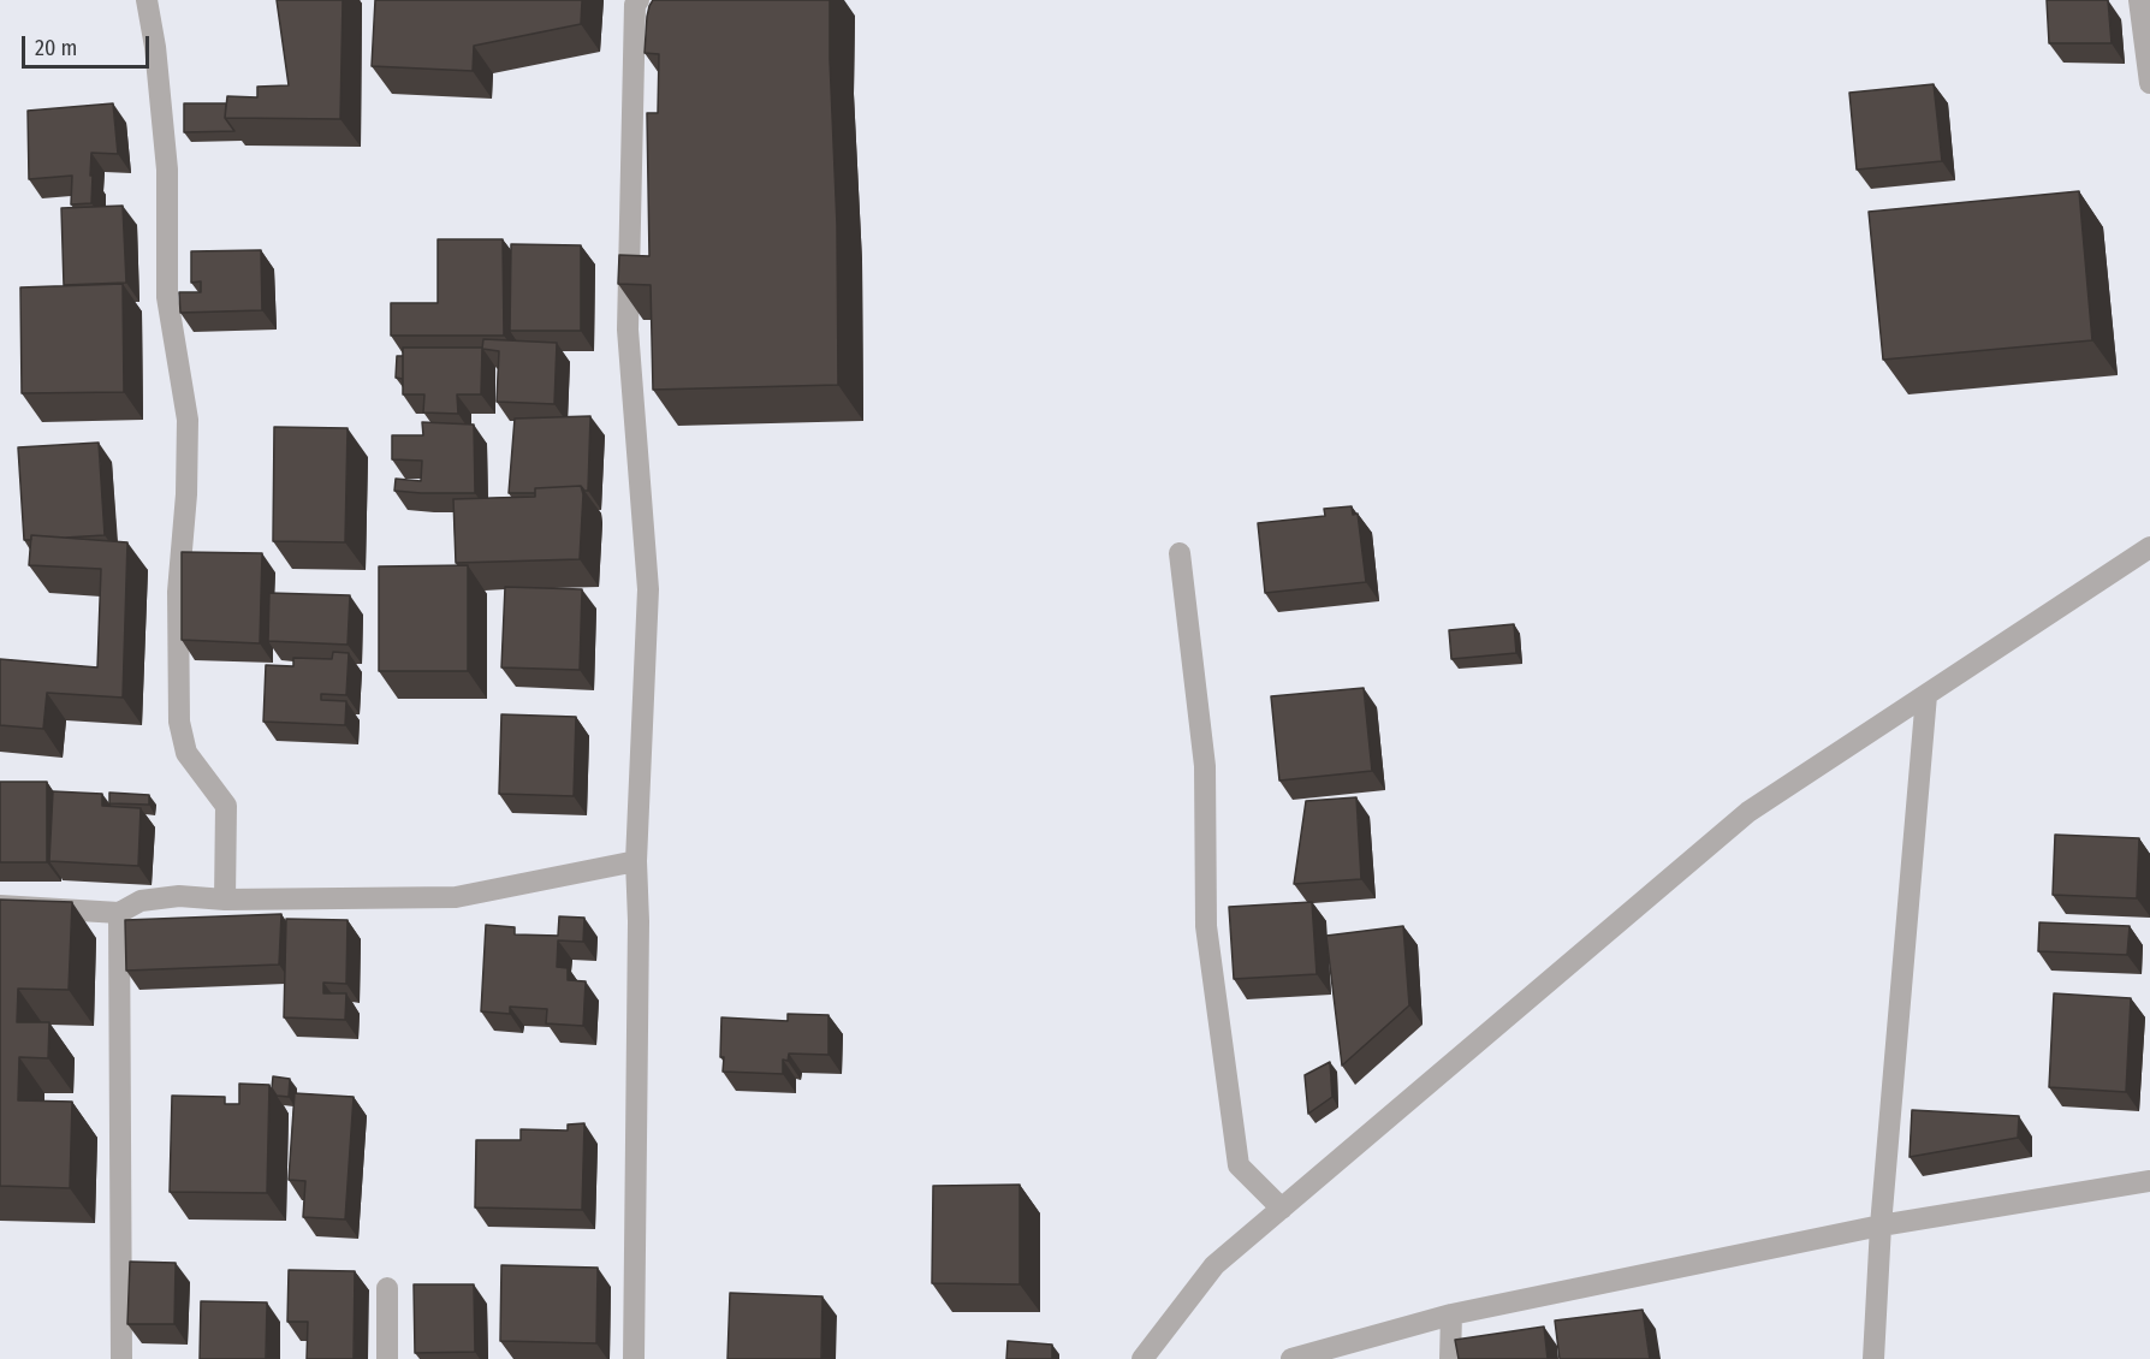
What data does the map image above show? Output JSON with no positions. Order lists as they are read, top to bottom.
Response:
{
  "scale_bar": "20 m"
}
